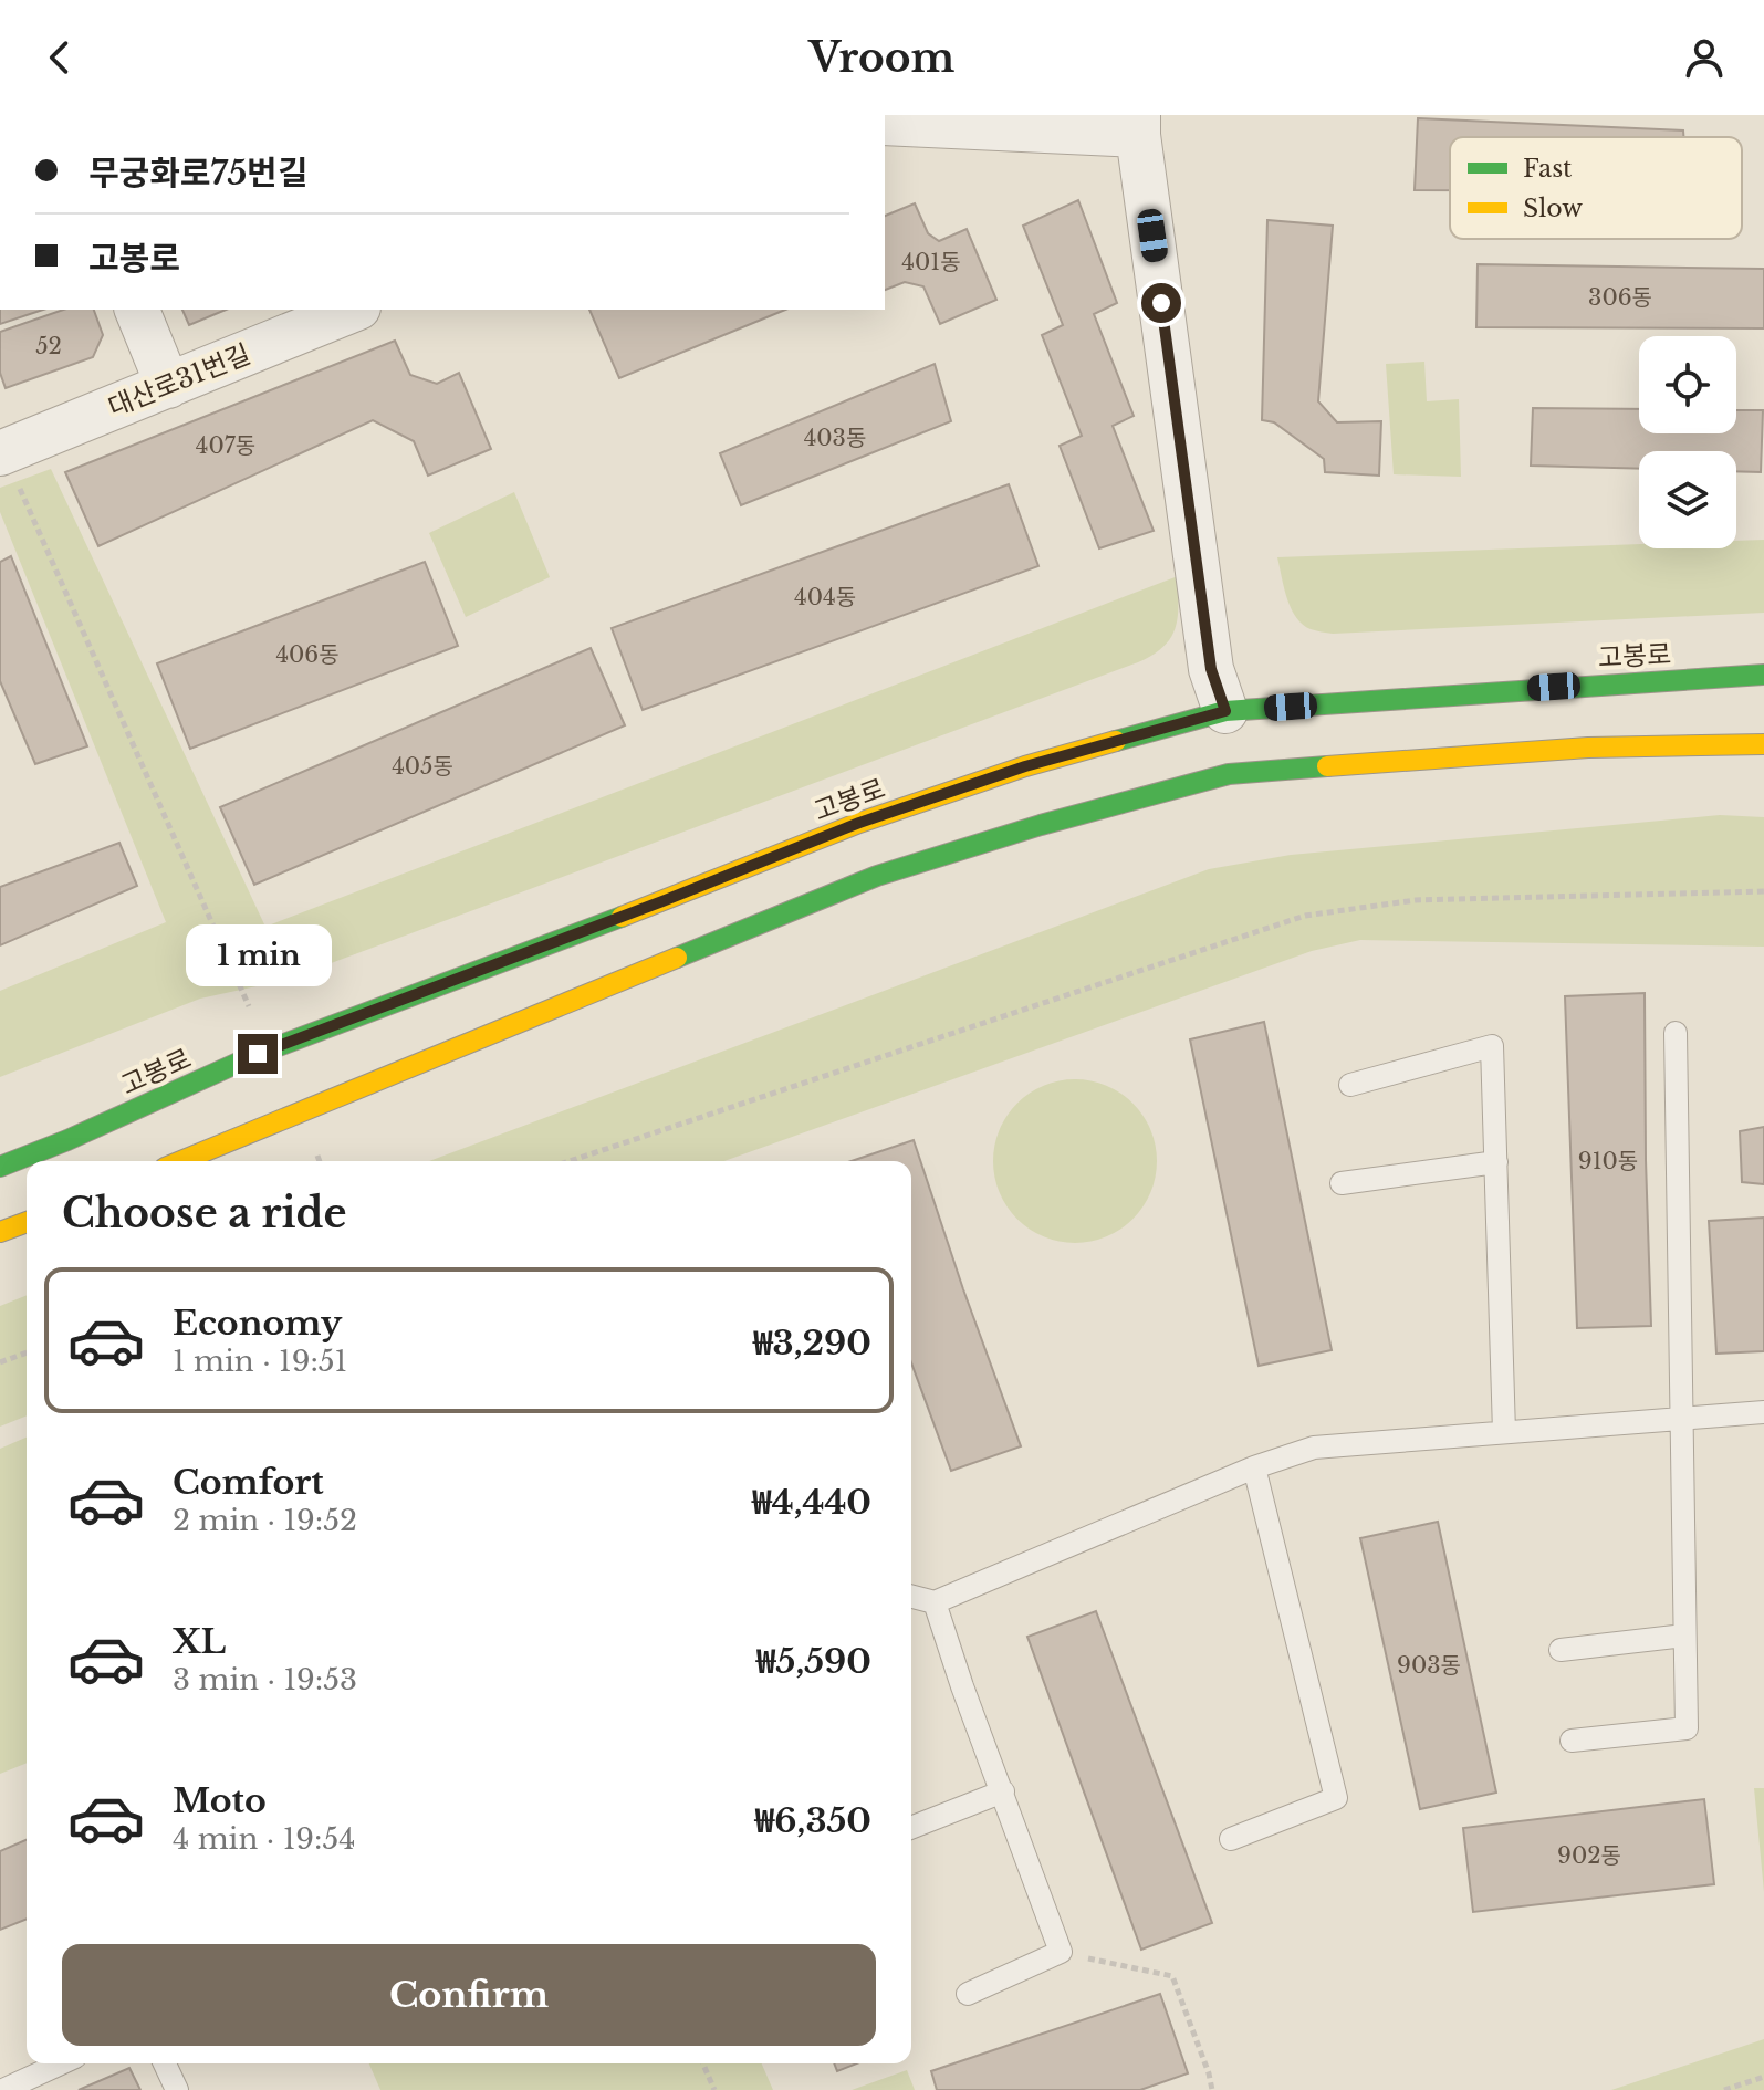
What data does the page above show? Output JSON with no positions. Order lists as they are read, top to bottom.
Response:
{
  "streets": {
    "main road": ["고봉로"],
    "street": ["대산로31번길"]
  },
  "house_numbers": [
    "401동",
    "306동",
    "52",
    "403동",
    "407동",
    "404동",
    "406동",
    "405동",
    "910동",
    "903동",
    "902동"
  ],
  "legend": ["Fast", "Slow"],
  "page": {
    "header": "Vroom",
    "banner": ["무궁화로75번길", "고봉로"],
    "bubble": "1 min",
    "heading": "Choose a ride",
    "list": [
      {
        "name": "Economy",
        "note": "1 min · 19:51",
        "value": "₩3,290"
      },
      {
        "name": "Comfort",
        "note": "2 min · 19:52",
        "value": "₩4,440"
      },
      {
        "name": "XL",
        "note": "3 min · 19:53",
        "value": "₩5,590"
      },
      {
        "name": "Moto",
        "note": "4 min · 19:54",
        "value": "₩6,350"
      }
    ],
    "buttons": "Confirm"
  }
}
